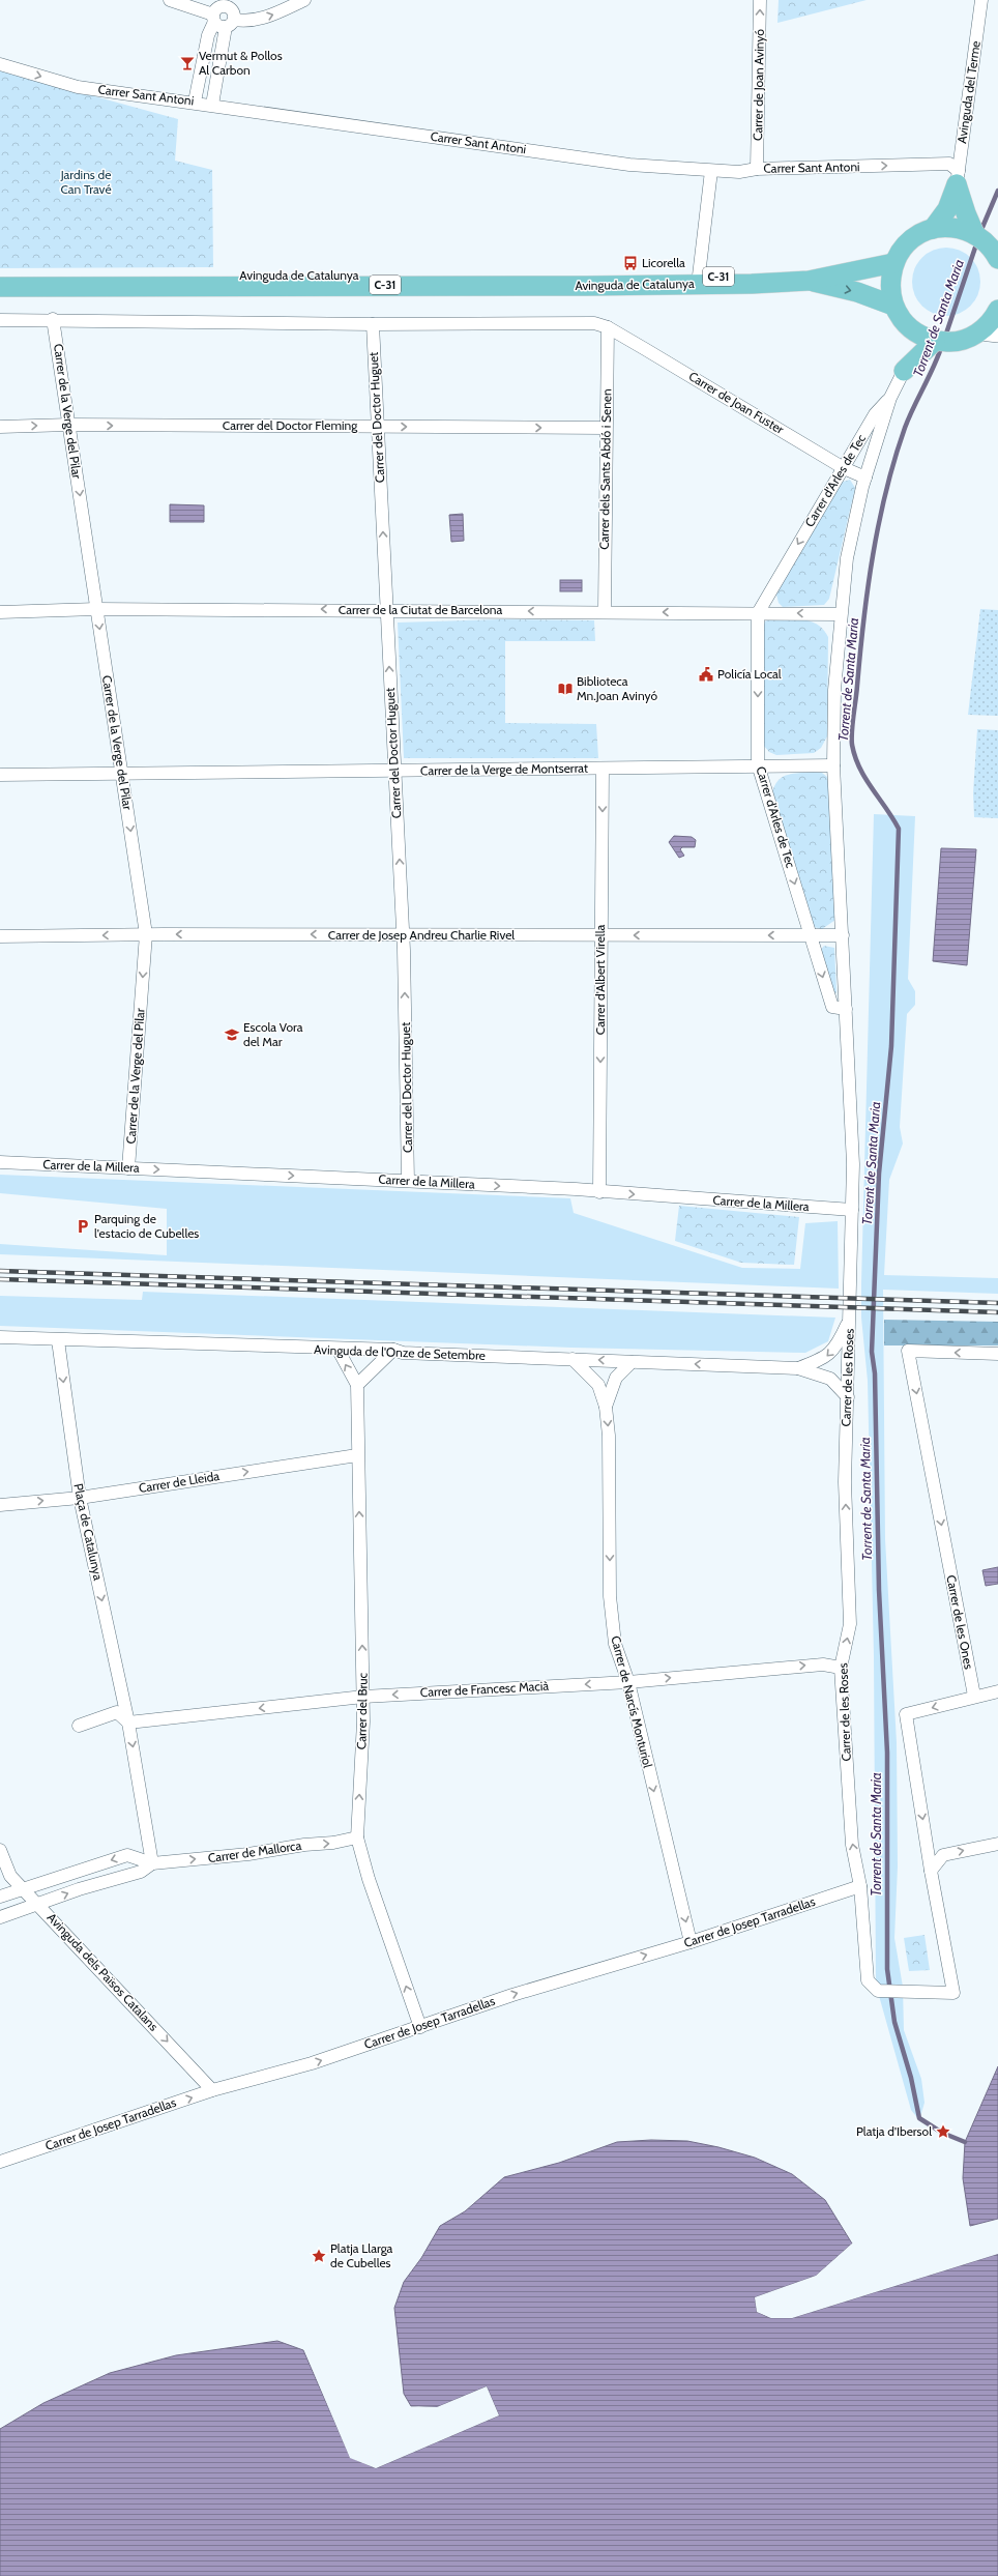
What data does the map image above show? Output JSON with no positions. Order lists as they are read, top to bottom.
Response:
{
  "streets": {
    "main road": ["Avinguda de Catalunya", "C-31"],
    "street": [
      "Carrer de Joan Avinyó",
      "Avinguda del Terme",
      "Carrer Sant Antoni",
      "Carrer de Joan Fuster",
      "Carrer de la Verge del Pilar",
      "Carrer del Doctor Huguet",
      "Carrer del Doctor Fleming",
      "Carrer dels Sants Abdó i Senen",
      "Carrer d'Arles de Tec",
      "Carrer de la Ciutat de Barcelona",
      "Carrer de la Verge de Montserrat",
      "Carrer de Josep Andreu Charlie Rivel",
      "Carrer d'Albert Virella",
      "Carrer de la Millera",
      "Avinguda de l'Onze de Setembre",
      "Carrer de les Roses",
      "Carrer de Lleida",
      "Plaça de Catalunya",
      "Carrer de les Ones",
      "Carrer de Francesc Macià",
      "Carrer de Narcís Monturiol",
      "Carrer del Bruc",
      "Carrer de Mallorca",
      "Carrer de Josep Tarradellas",
      "Avinguda dels Països Catalans"
    ]
  },
  "crossings": [
    ["Carrer de Joan Avinyó", "Carrer Sant Antoni"],
    ["Avinguda del Terme", "Carrer Sant Antoni"],
    ["Avinguda de Catalunya", "C-31"],
    ["Carrer de Joan Fuster", "Carrer dels Sants Abdó i Senen"],
    ["Carrer de Joan Fuster", "Carrer d'Arles de Tec"],
    ["Carrer de la Verge del Pilar", "Carrer del Doctor Fleming"],
    ["Carrer de la Verge del Pilar", "Carrer de la Ciutat de Barcelona"],
    ["Carrer de la Verge del Pilar", "Carrer de la Verge de Montserrat"],
    ["Carrer de la Verge del Pilar", "Carrer de Josep Andreu Charlie Rivel"],
    ["Carrer de la Verge del Pilar", "Carrer de la Millera"],
    ["Carrer del Doctor Huguet", "Carrer del Doctor Fleming"],
    ["Carrer del Doctor Huguet", "Carrer de la Ciutat de Barcelona"],
    ["Carrer del Doctor Huguet", "Carrer de la Verge de Montserrat"],
    ["Carrer del Doctor Huguet", "Carrer de Josep Andreu Charlie Rivel"],
    ["Carrer del Doctor Huguet", "Carrer de la Millera"],
    ["Carrer del Doctor Fleming", "Carrer dels Sants Abdó i Senen"],
    ["Carrer dels Sants Abdó i Senen", "Carrer de la Ciutat de Barcelona"],
    ["Carrer d'Arles de Tec", "Carrer de la Ciutat de Barcelona"],
    ["Carrer d'Arles de Tec", "Carrer de la Verge de Montserrat"],
    ["Carrer d'Arles de Tec", "Carrer de Josep Andreu Charlie Rivel"],
    ["Carrer d'Arles de Tec", "Carrer de la Millera"],
    ["Carrer d'Arles de Tec", "Avinguda de l'Onze de Setembre"],
    ["Carrer d'Arles de Tec", "Carrer de les Roses"],
    ["Carrer de la Verge de Montserrat", "Carrer d'Albert Virella"],
    ["Carrer de Josep Andreu Charlie Rivel", "Carrer d'Albert Virella"],
    ["Carrer d'Albert Virella", "Carrer de la Millera"],
    ["Avinguda de l'Onze de Setembre", "Carrer de les Roses"],
    ["Avinguda de l'Onze de Setembre", "Plaça de Catalunya"],
    ["Avinguda de l'Onze de Setembre", "Carrer de Narcís Monturiol"],
    ["Avinguda de l'Onze de Setembre", "Carrer del Bruc"],
    ["Carrer de les Roses", "Carrer de Francesc Macià"],
    ["Carrer de les Roses", "Carrer de Josep Tarradellas"],
    ["Carrer de Lleida", "Plaça de Catalunya"],
    ["Carrer de Lleida", "Carrer del Bruc"],
    ["Plaça de Catalunya", "Carrer de Francesc Macià"],
    ["Plaça de Catalunya", "Carrer de Mallorca"],
    ["Carrer de Francesc Macià", "Carrer de Narcís Monturiol"],
    ["Carrer de Francesc Macià", "Carrer del Bruc"],
    ["Carrer de Narcís Monturiol", "Carrer de Josep Tarradellas"],
    ["Carrer del Bruc", "Carrer de Mallorca"],
    ["Carrer del Bruc", "Carrer de Josep Tarradellas"],
    ["Carrer de Mallorca", "Avinguda dels Països Catalans"],
    ["Carrer de Josep Tarradellas", "Avinguda dels Països Catalans"]
  ],
  "one_way": [
    "Carrer de Joan Avinyó",
    "Carrer Sant Antoni",
    "Carrer de la Verge del Pilar",
    "Carrer del Doctor Huguet",
    "Carrer de la Ciutat de Barcelona",
    "Carrer de Josep Andreu Charlie Rivel",
    "Carrer d'Albert Virella",
    "Carrer de la Millera",
    "Carrer de les Roses",
    "Carrer de Lleida",
    "Plaça de Catalunya",
    "Carrer de Narcís Monturiol",
    "Carrer del Bruc",
    "Carrer de Josep Tarradellas",
    "Avinguda dels Països Catalans"
  ],
  "water": ["Torrent de Santa Maria"],
  "parks": ["Jardins de Can Travé"],
  "places": {
    "bar": ["Vermut & Pollos Al Carbon"],
    "bus stop": ["Licorella"],
    "public building": ["Policía Local"],
    "library": ["Biblioteca Mn.Joan Avinyó"],
    "school or university": ["Escola Vora del Mar"],
    "parking": ["Parquing de l'estacio de Cubelles"],
    "place": ["Platja d'Ibersol", "Platja Llarga de Cubelles"]
  }
}
